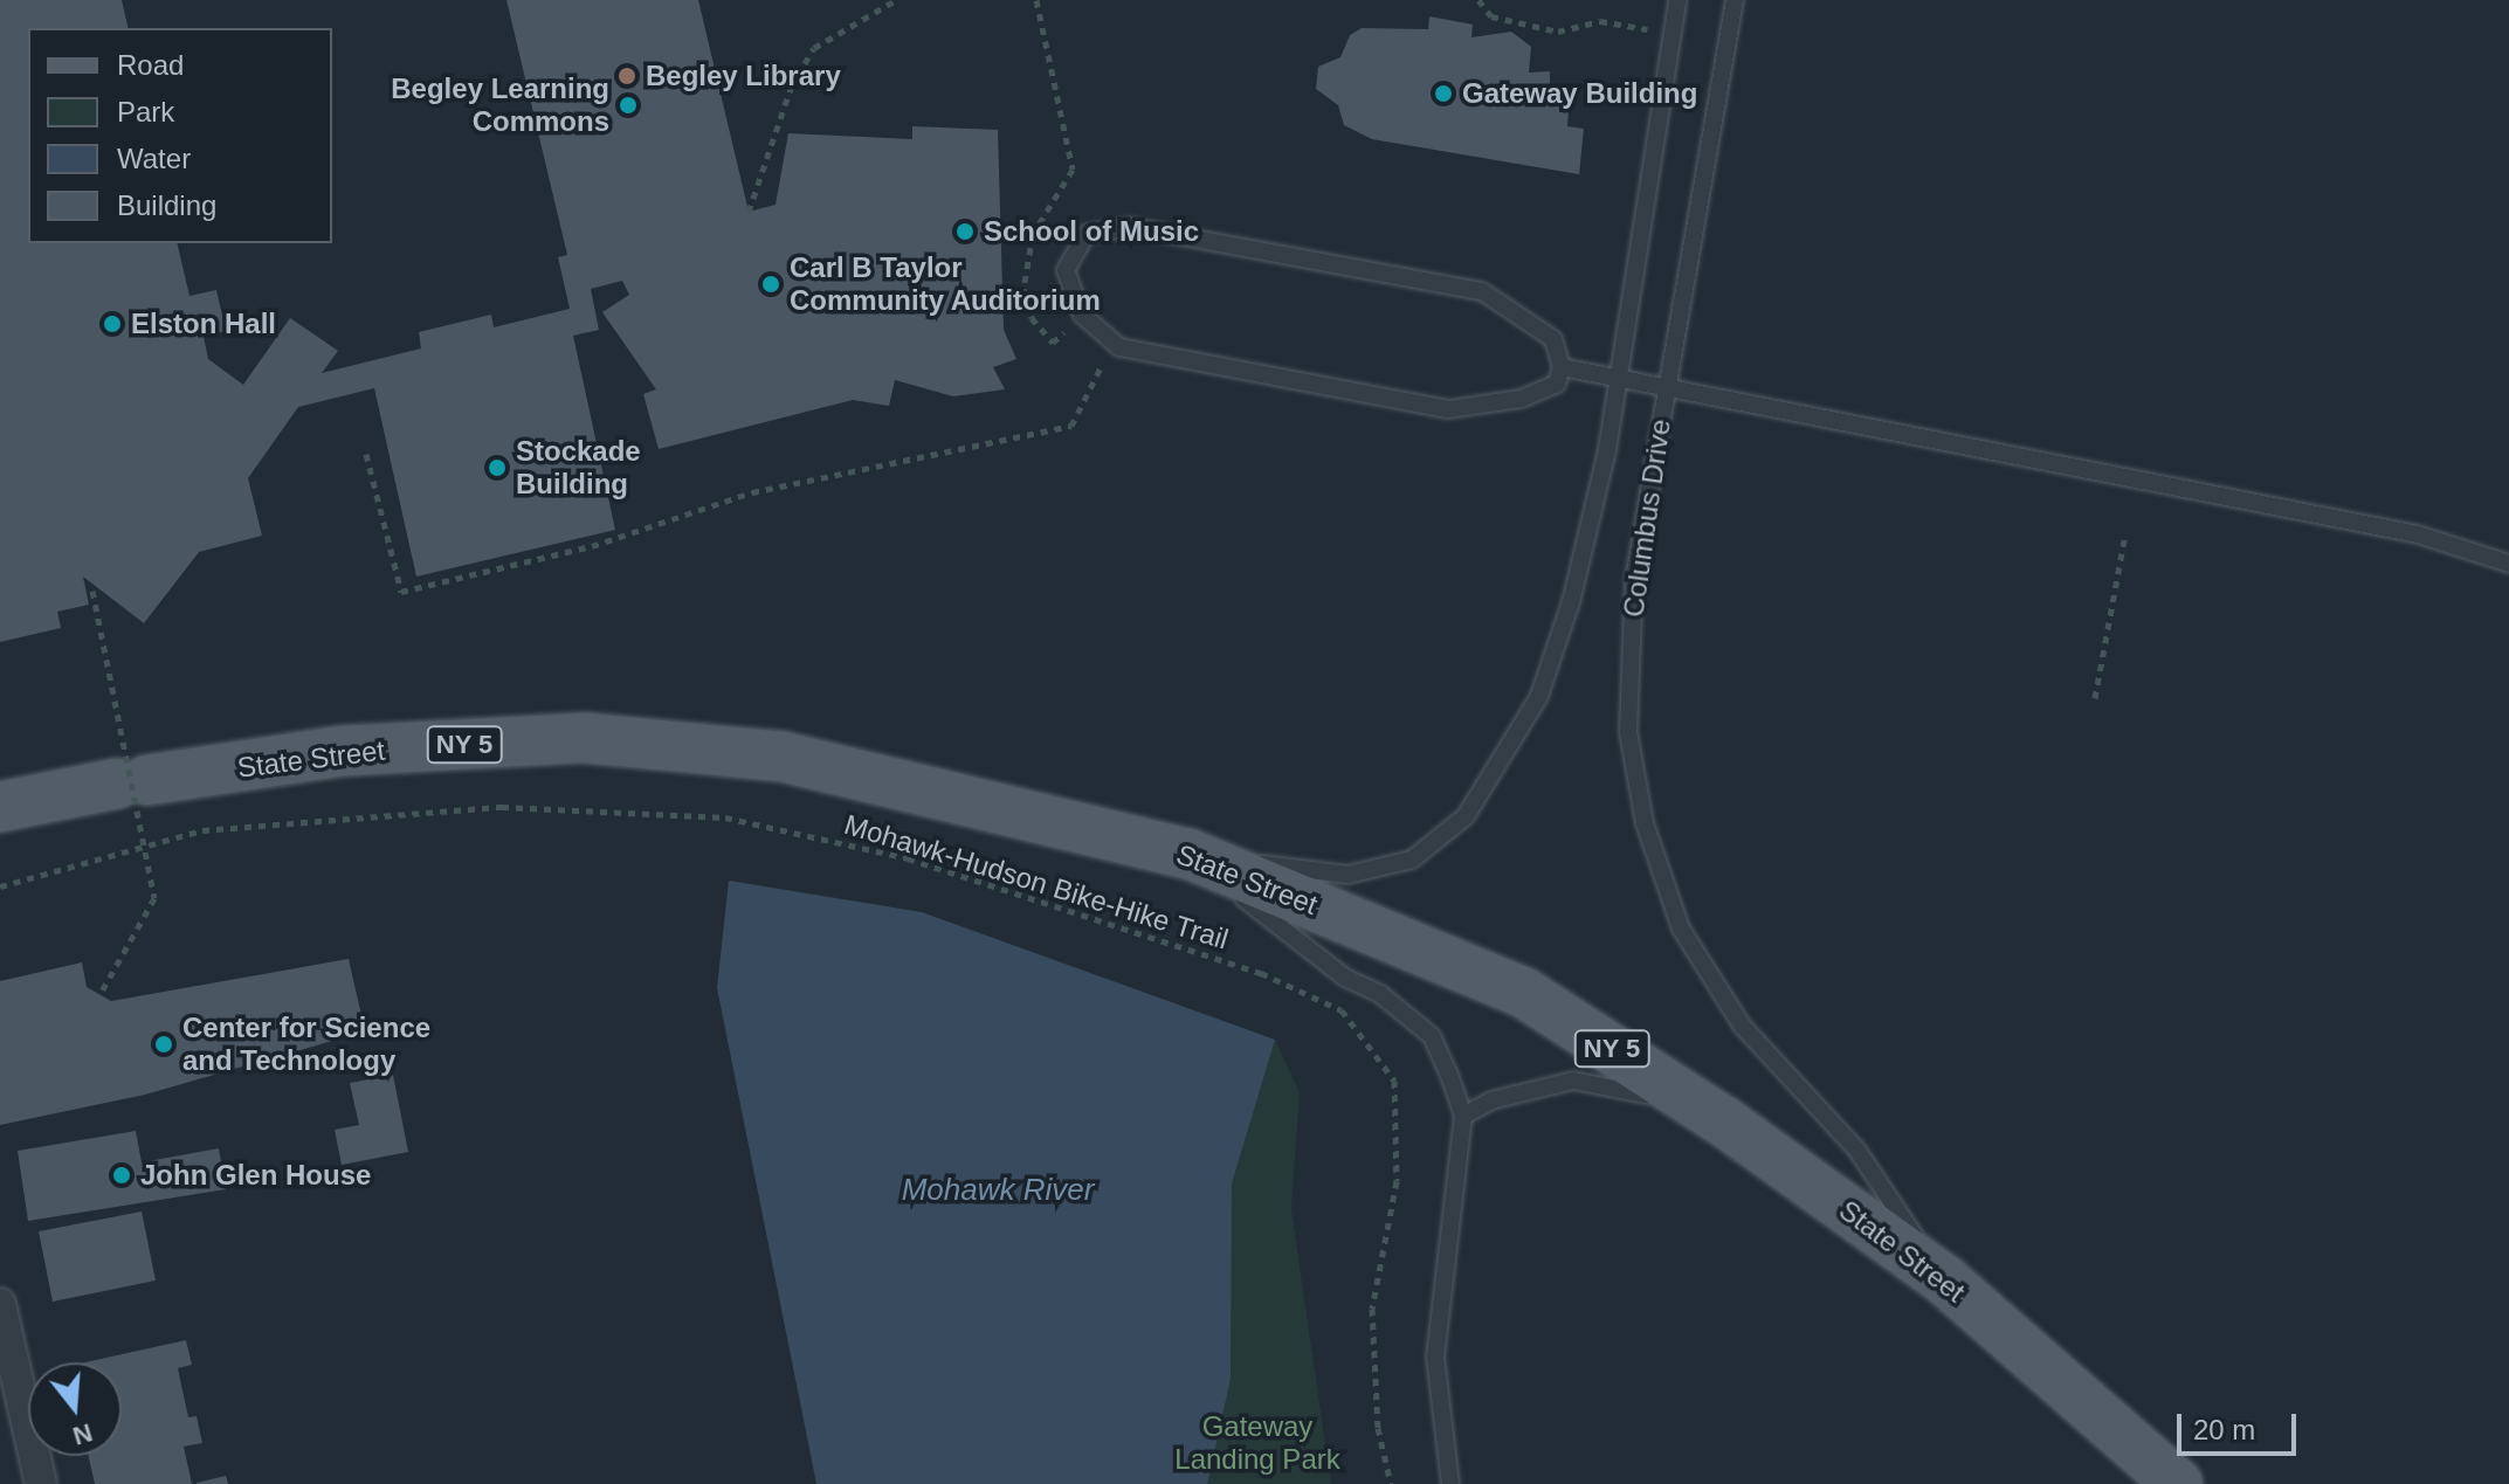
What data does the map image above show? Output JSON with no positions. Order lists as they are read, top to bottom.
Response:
{
  "streets": {
    "main road": ["NY 5", "State Street"],
    "lane": ["Columbus Drive"],
    "path": ["Mohawk-Hudson Bike-Hike Trail"]
  },
  "crossings": [
    ["Columbus Drive", "State Street"]
  ],
  "water": ["Mohawk River"],
  "parks": ["Gateway Landing Park"],
  "places": [
    "Begley Library",
    "Gateway Building",
    "Begley Learning Commons",
    "School of Music",
    "Carl B Taylor Community Auditorium",
    "Elston Hall",
    "Stockade Building",
    "Center for Science and Technology",
    "John Glen House"
  ],
  "legend": [
    "Road",
    "Park",
    "Water",
    "Building"
  ],
  "scale_bar": "20 m",
  "north": "bottom"
}
